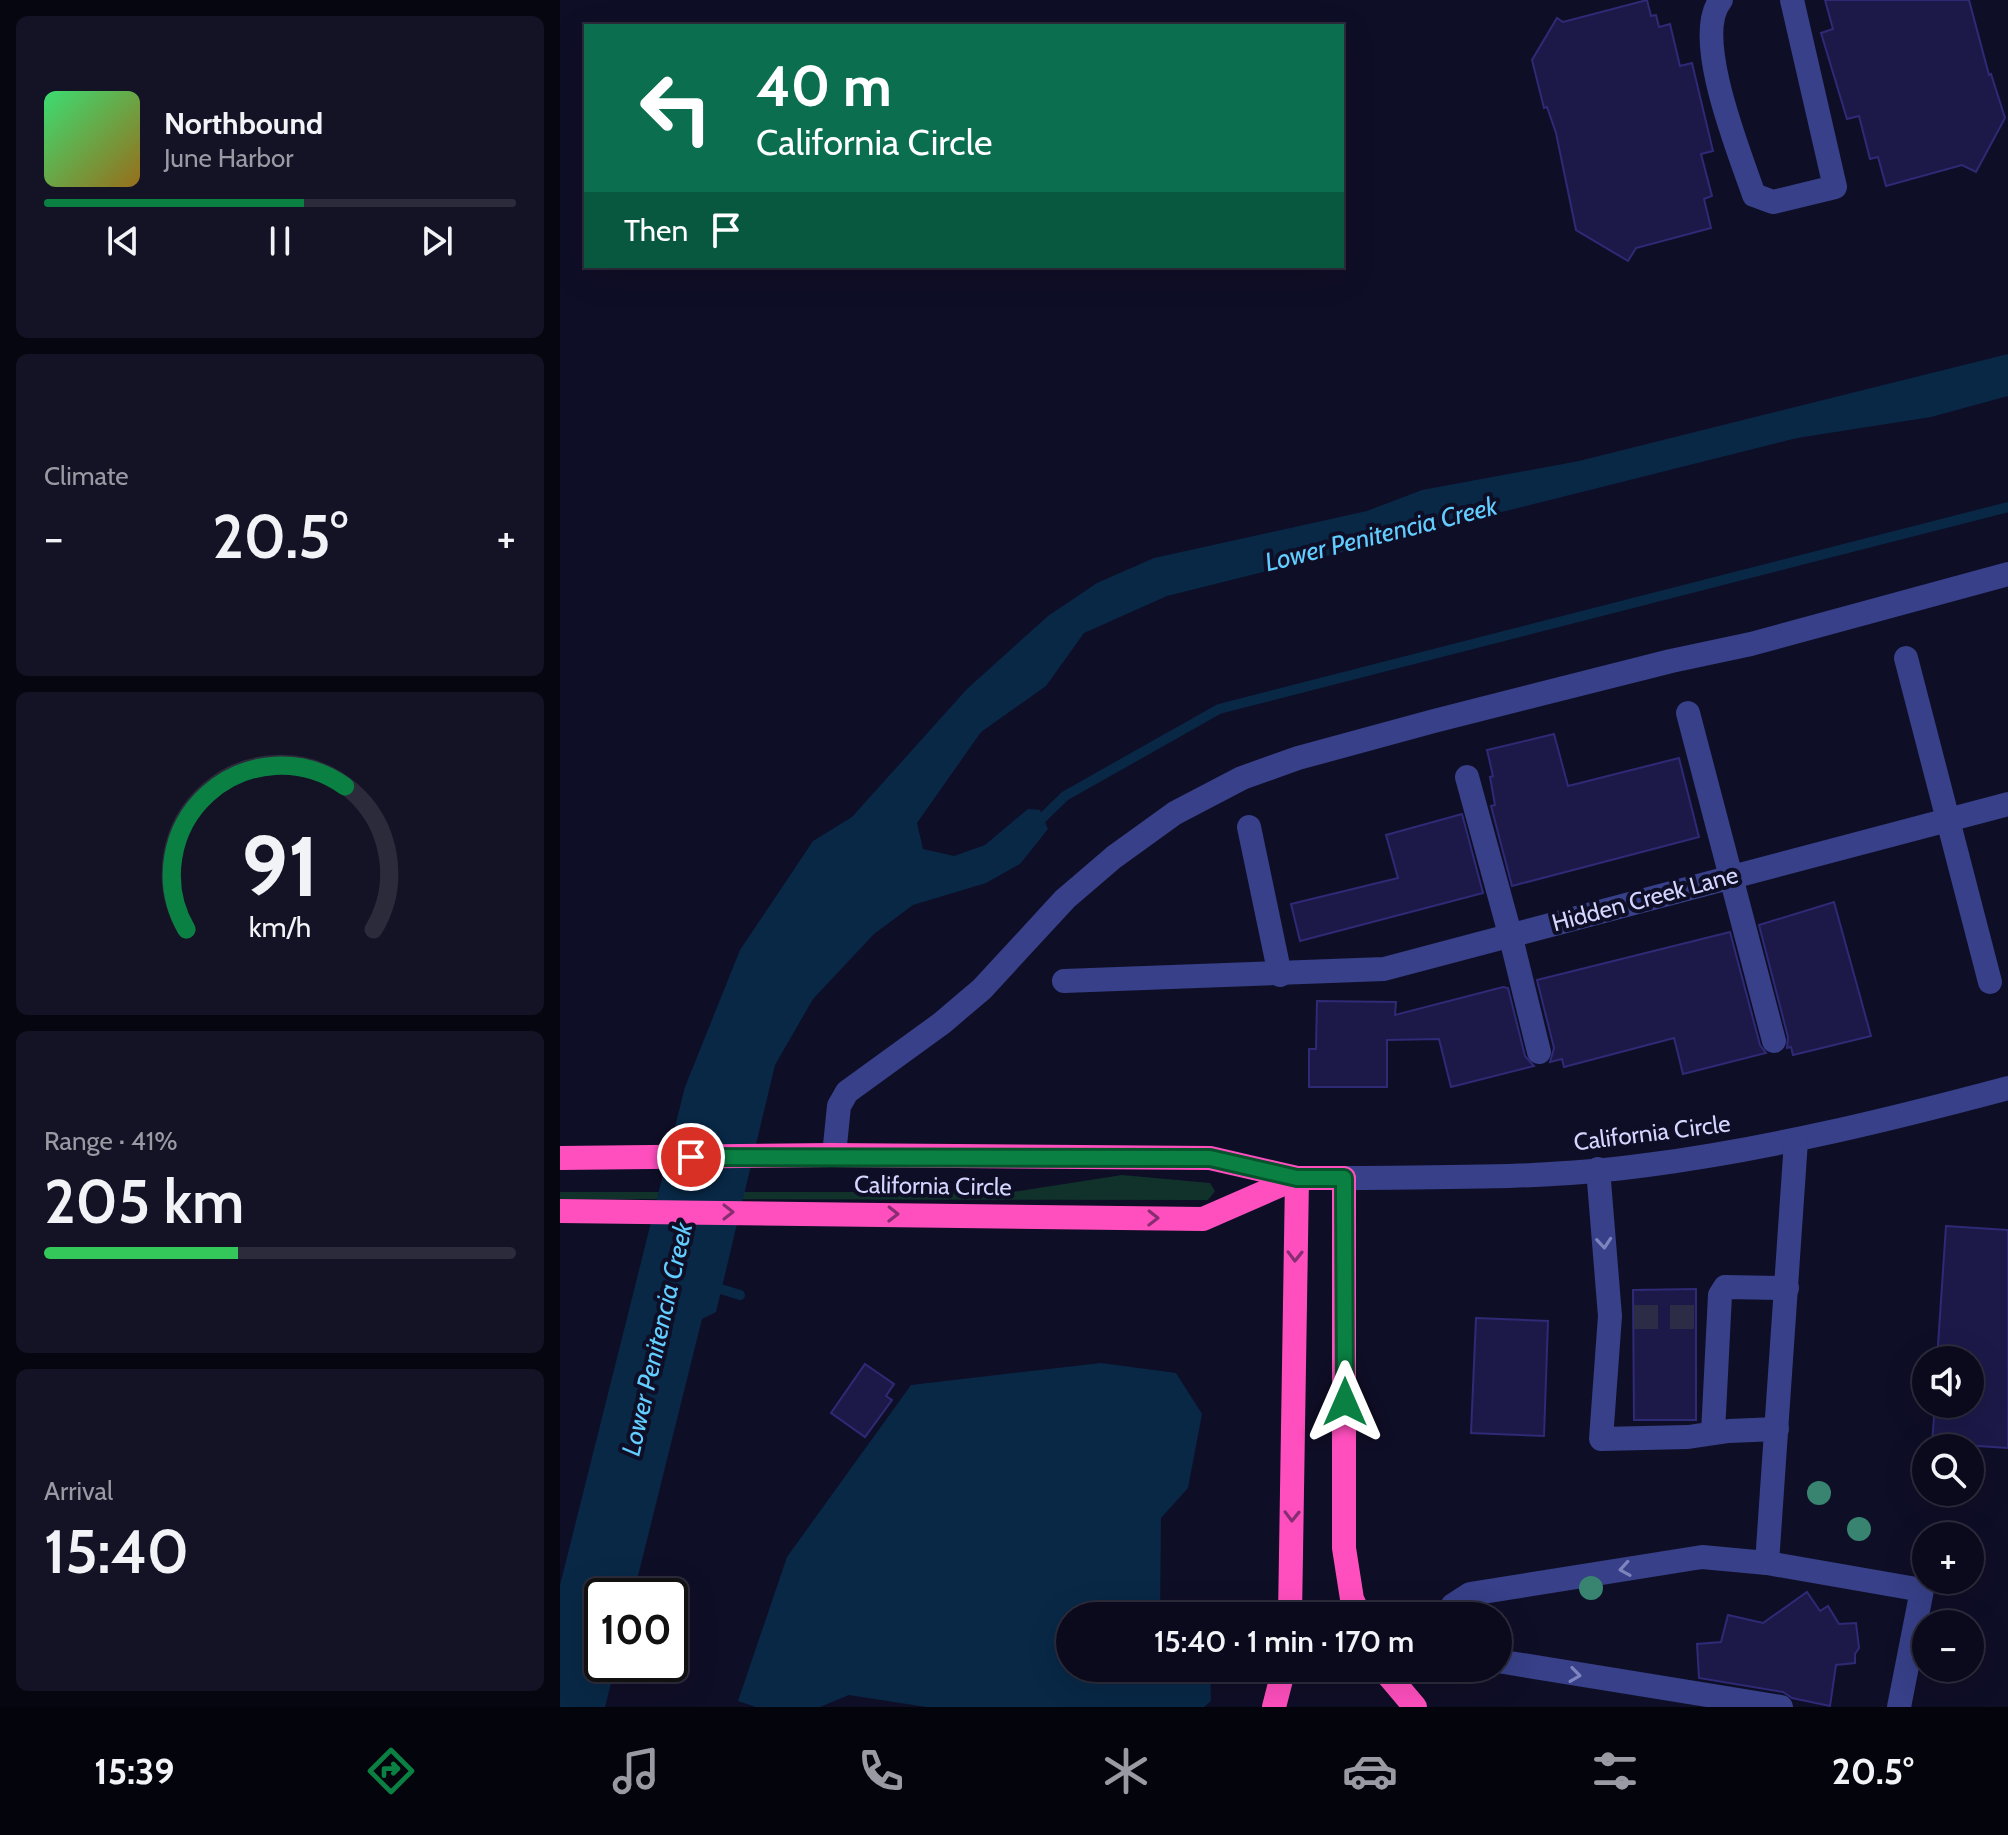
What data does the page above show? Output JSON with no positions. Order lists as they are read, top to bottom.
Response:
{
  "streets": {
    "highway": ["California Circle"],
    "street": ["Hidden Creek Lane"]
  },
  "water": ["Lower Penitencia Creek"],
  "page": {
    "turn": ["40 m", "California Circle"],
    "song": ["Northbound", "June Harbor"],
    "then": "Then",
    "tile": [
      "Climate",
      ["Range · 41%", "205 km"],
      ["Arrival", "15:40"]
    ],
    "heat": ["−", "20.5°", "+"],
    "map_buttons": ["+", "−"],
    "limit": "100",
    "trip": "15:40 · 1 min · 170 m",
    "tabs": ["15:39", "20.5°"],
    "gauge": ["91", "km/h"]
  }
}
